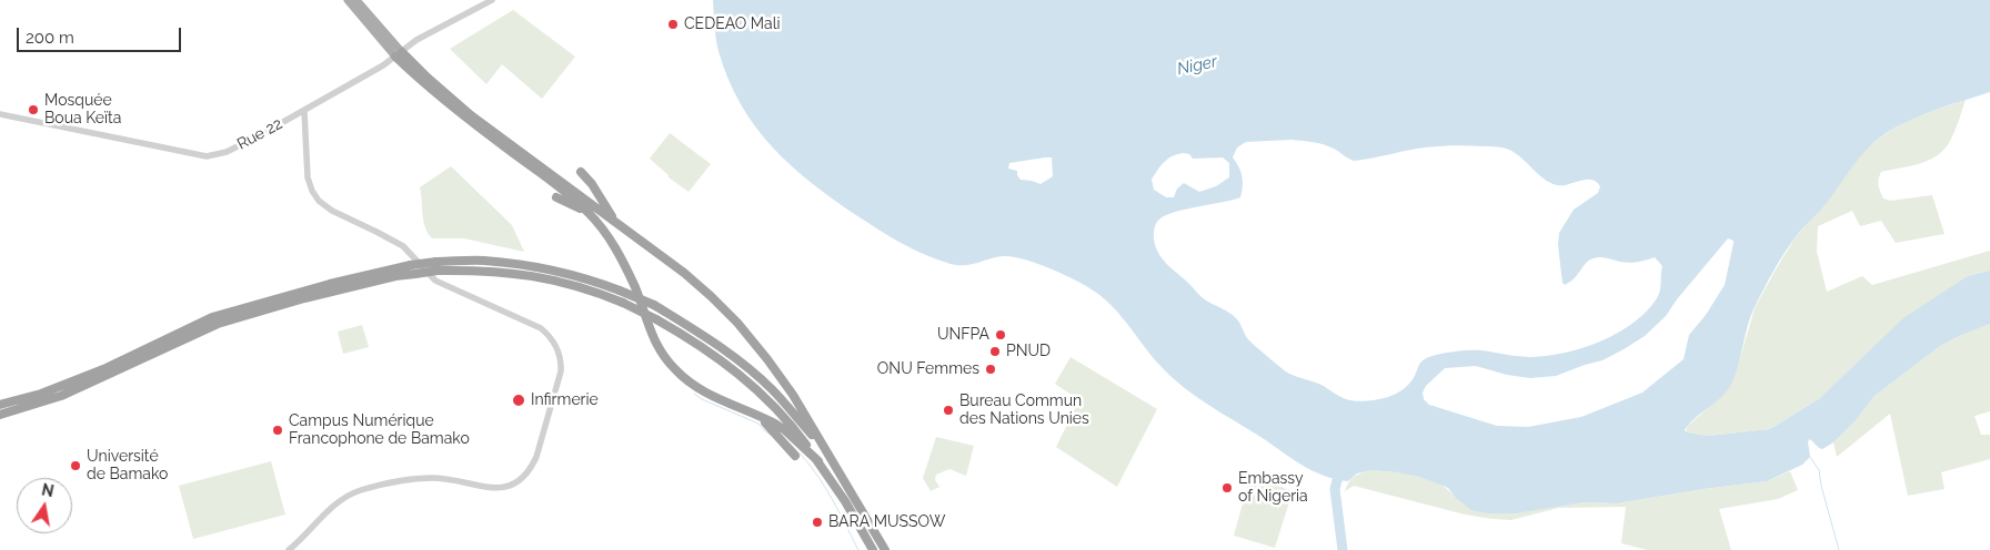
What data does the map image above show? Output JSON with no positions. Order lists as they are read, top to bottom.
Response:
{
  "streets": {
    "street": ["Rue 22"]
  },
  "water": ["Niger"],
  "places": [
    "CEDEAO Mali",
    "Mosquée Boua Keïta",
    "UNFPA",
    "PNUD",
    "ONU Femmes",
    "Infirmerie",
    "Bureau Commun des Nations Unies",
    "Campus Numérique Francophone de Bamako",
    "Université de Bamako",
    "Embassy of Nigeria",
    "BARA MUSSOW"
  ],
  "scale_bar": "200 m",
  "north": "top"
}
